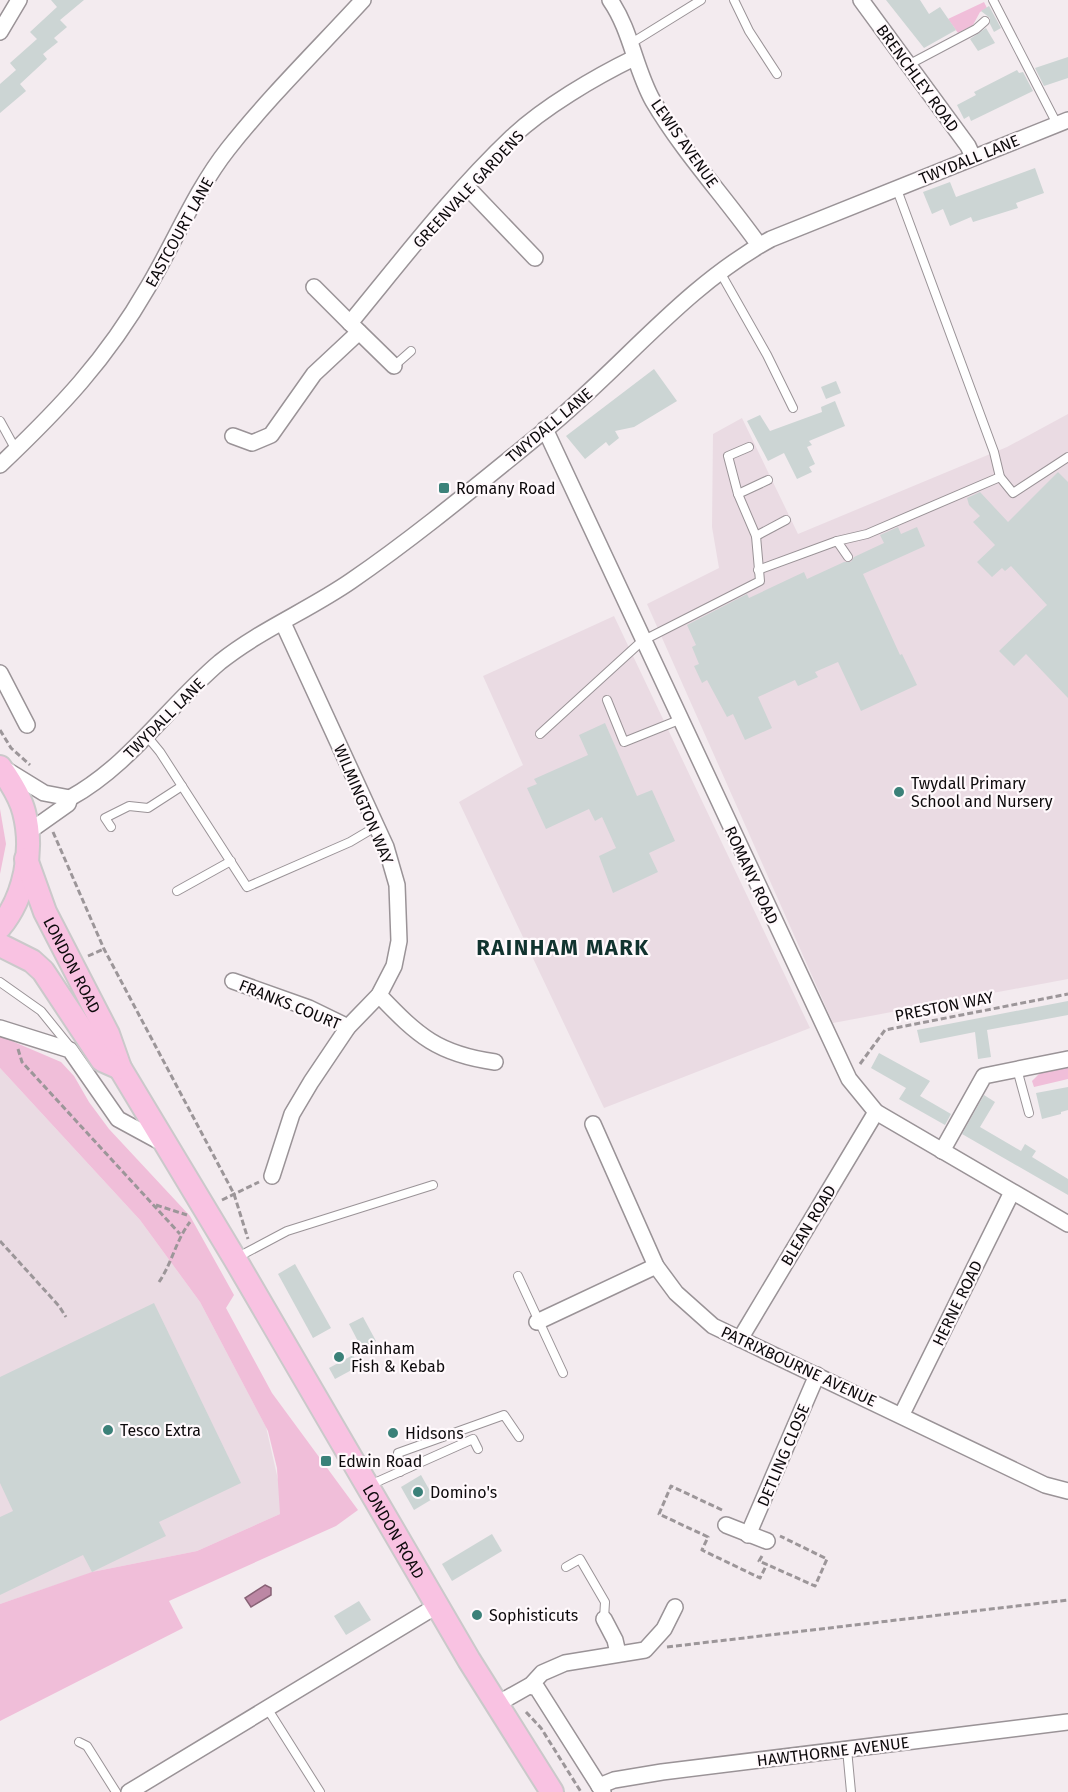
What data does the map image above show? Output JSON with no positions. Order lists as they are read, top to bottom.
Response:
{
  "streets": {
    "main road": ["LONDON ROAD"],
    "street": [
      "BRENCHLEY ROAD",
      "LEWIS AVENUE",
      "TWYDALL LANE",
      "GREENVALE GARDENS",
      "EASTCOURT LANE",
      "WILMINGTON WAY",
      "ROMANY ROAD",
      "FRANKS COURT",
      "BLEAN ROAD",
      "HERNE ROAD",
      "PATRIXBOURNE AVENUE",
      "DETLING CLOSE",
      "HAWTHORNE AVENUE"
    ],
    "path": ["PRESTON WAY"]
  },
  "crossings": [
    ["BRENCHLEY ROAD", "TWYDALL LANE"],
    ["LEWIS AVENUE", "TWYDALL LANE"],
    ["LEWIS AVENUE", "GREENVALE GARDENS"],
    ["TWYDALL LANE", "WILMINGTON WAY"],
    ["TWYDALL LANE", "ROMANY ROAD"],
    ["WILMINGTON WAY", "FRANKS COURT"],
    ["ROMANY ROAD", "PRESTON WAY"],
    ["ROMANY ROAD", "BLEAN ROAD"],
    ["ROMANY ROAD", "HERNE ROAD"],
    ["BLEAN ROAD", "PATRIXBOURNE AVENUE"],
    ["HERNE ROAD", "PATRIXBOURNE AVENUE"],
    ["PATRIXBOURNE AVENUE", "DETLING CLOSE"]
  ],
  "districts": ["RAINHAM MARK"],
  "places": {
    "transit": ["Romany Road", "Edwin Road"],
    "other": [
      "Twydall Primary School and Nursery",
      "Rainham Fish & Kebab",
      "Tesco Extra",
      "Hidsons",
      "Domino's",
      "Sophisticuts"
    ]
  }
}
